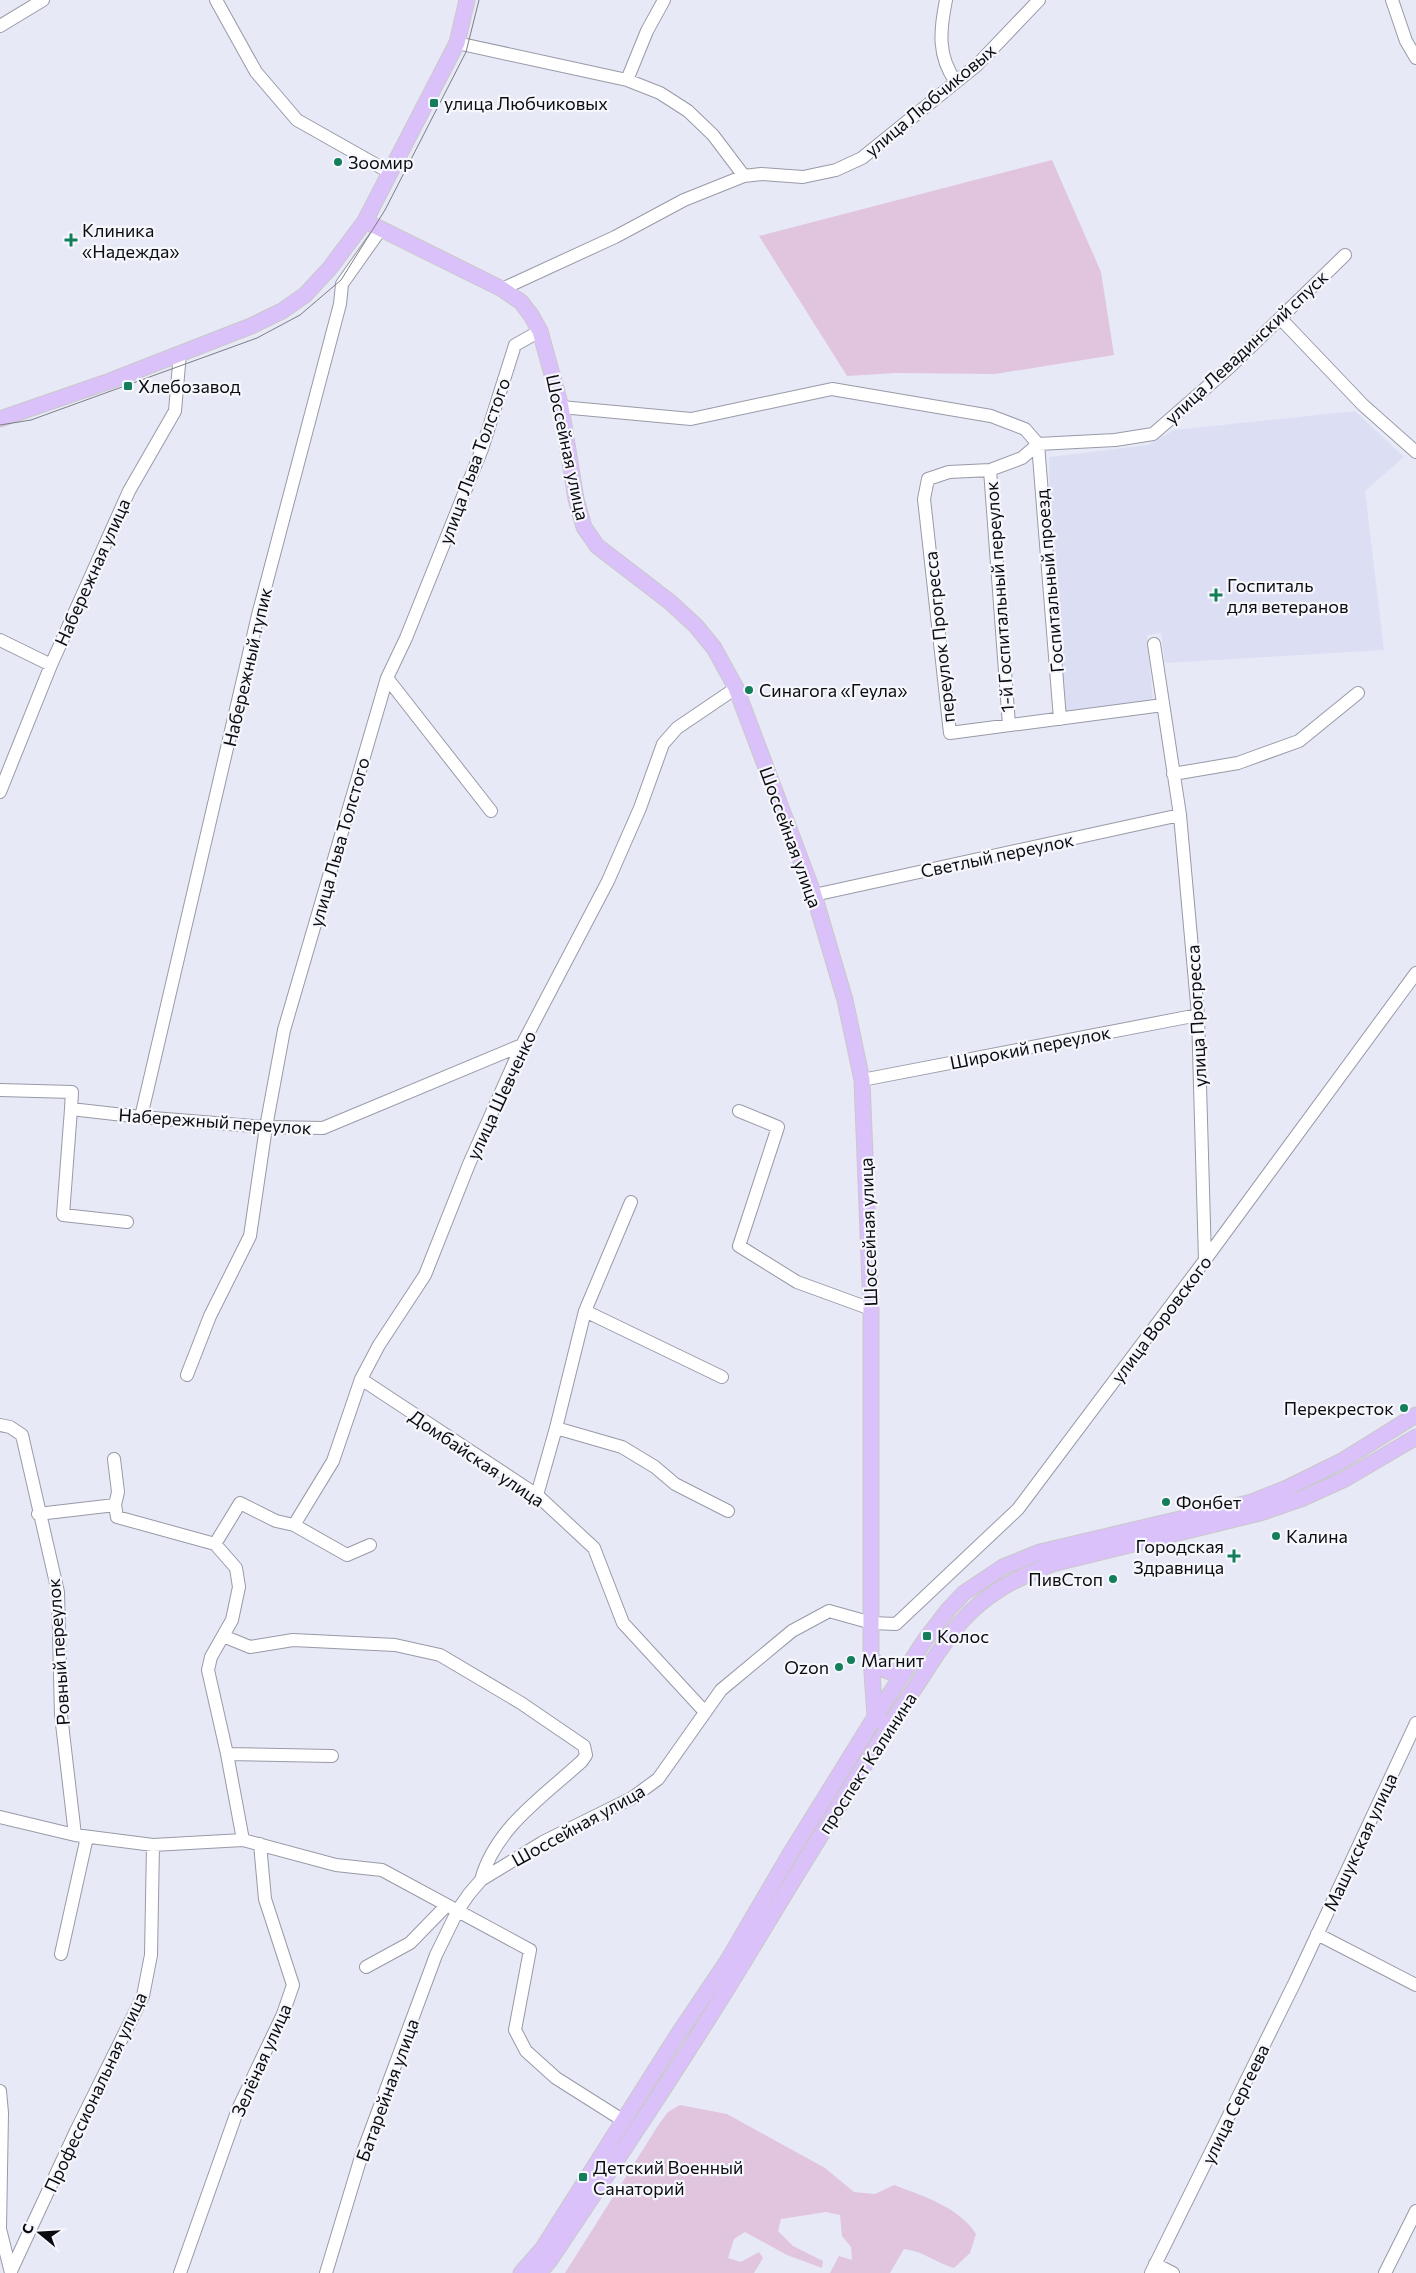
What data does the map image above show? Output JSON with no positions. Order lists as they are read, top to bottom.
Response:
{
  "streets": {
    "main road": ["Шоссейная улица", "проспект Калинина"],
    "street": [
      "улица Любчиковых",
      "улица Левадинский спуск",
      "улица Льва Толстого",
      "Набережная улица",
      "Госпитальный проезд",
      "1-й Госпитальный переулок",
      "переулок Прогресса",
      "Набережный тупик",
      "Светлый переулок",
      "улица Прогресса",
      "Широкий переулок",
      "улица Шевченко",
      "Набережный переулок",
      "улица Воровского",
      "Домбайская улица",
      "Ровный переулок",
      "Машукская улица",
      "Зелёная улица",
      "Батарейная улица",
      "Профессиональная улица",
      "улица Сергеева"
    ]
  },
  "crossings": [
    ["улица Любчиковых", "Шоссейная улица"],
    ["улица Левадинский спуск", "Госпитальный проезд"],
    ["Шоссейная улица", "улица Льва Толстого"],
    ["Шоссейная улица", "Набережный тупик"],
    ["Шоссейная улица", "Светлый переулок"],
    ["Шоссейная улица", "Широкий переулок"],
    ["Шоссейная улица", "улица Шевченко"],
    ["Шоссейная улица", "улица Воровского"],
    ["Шоссейная улица", "Домбайская улица"],
    ["Шоссейная улица", "проспект Калинина"],
    ["Шоссейная улица", "Батарейная улица"],
    ["улица Льва Толстого", "Набережный переулок"],
    ["Госпитальный проезд", "переулок Прогресса"],
    ["1-й Госпитальный переулок", "переулок Прогресса"],
    ["переулок Прогресса", "улица Прогресса"],
    ["Набережный тупик", "Набережный переулок"],
    ["Светлый переулок", "улица Прогресса"],
    ["улица Прогресса", "Широкий переулок"],
    ["улица Прогресса", "улица Воровского"],
    ["улица Шевченко", "Набережный переулок"],
    ["улица Шевченко", "Домбайская улица"],
    ["Машукская улица", "улица Сергеева"]
  ],
  "places": {
    "transit": [
      "улица Любчиковых",
      "Хлебозавод",
      "Колос",
      "Детский Военный Санаторий"
    ],
    "other": [
      "Зоомир",
      "Синагога «Геула»",
      "Перекресток",
      "Фонбет",
      "Калина",
      "ПивСтоп",
      "Магнит",
      "Ozon"
    ],
    "health": ["Клиника «Надежда»", "Госпиталь для ветеранов", "Городская Здравница"]
  },
  "north": "left"
}
